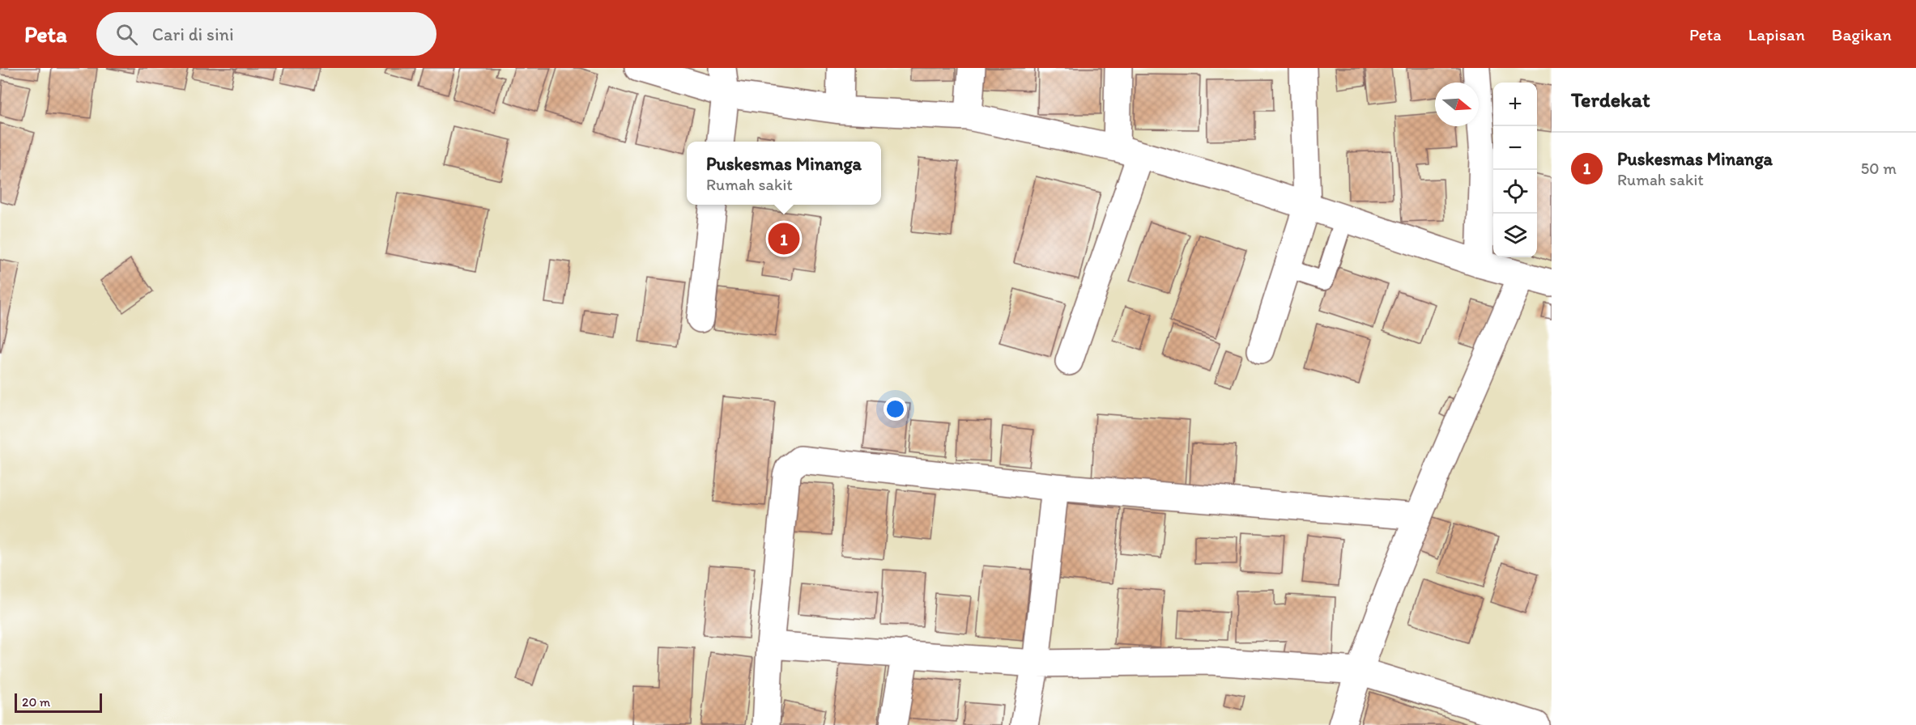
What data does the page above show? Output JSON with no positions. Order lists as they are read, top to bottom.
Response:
{
  "scale_bar": "20 m",
  "north": "right",
  "page": {
    "header": "Peta",
    "search": "Cari di sini",
    "nav": ["Peta", "Lapisan", "Bagikan"],
    "heading": "Terdekat",
    "map_buttons": ["+", "−"],
    "list": [
      {
        "mark": "1",
        "name": "Puskesmas Minanga",
        "note": "Rumah sakit",
        "value": "50 m"
      }
    ],
    "popup": ["Puskesmas Minanga", "Rumah sakit"],
    "pins": "1",
    "scale": "20 m"
  }
}
